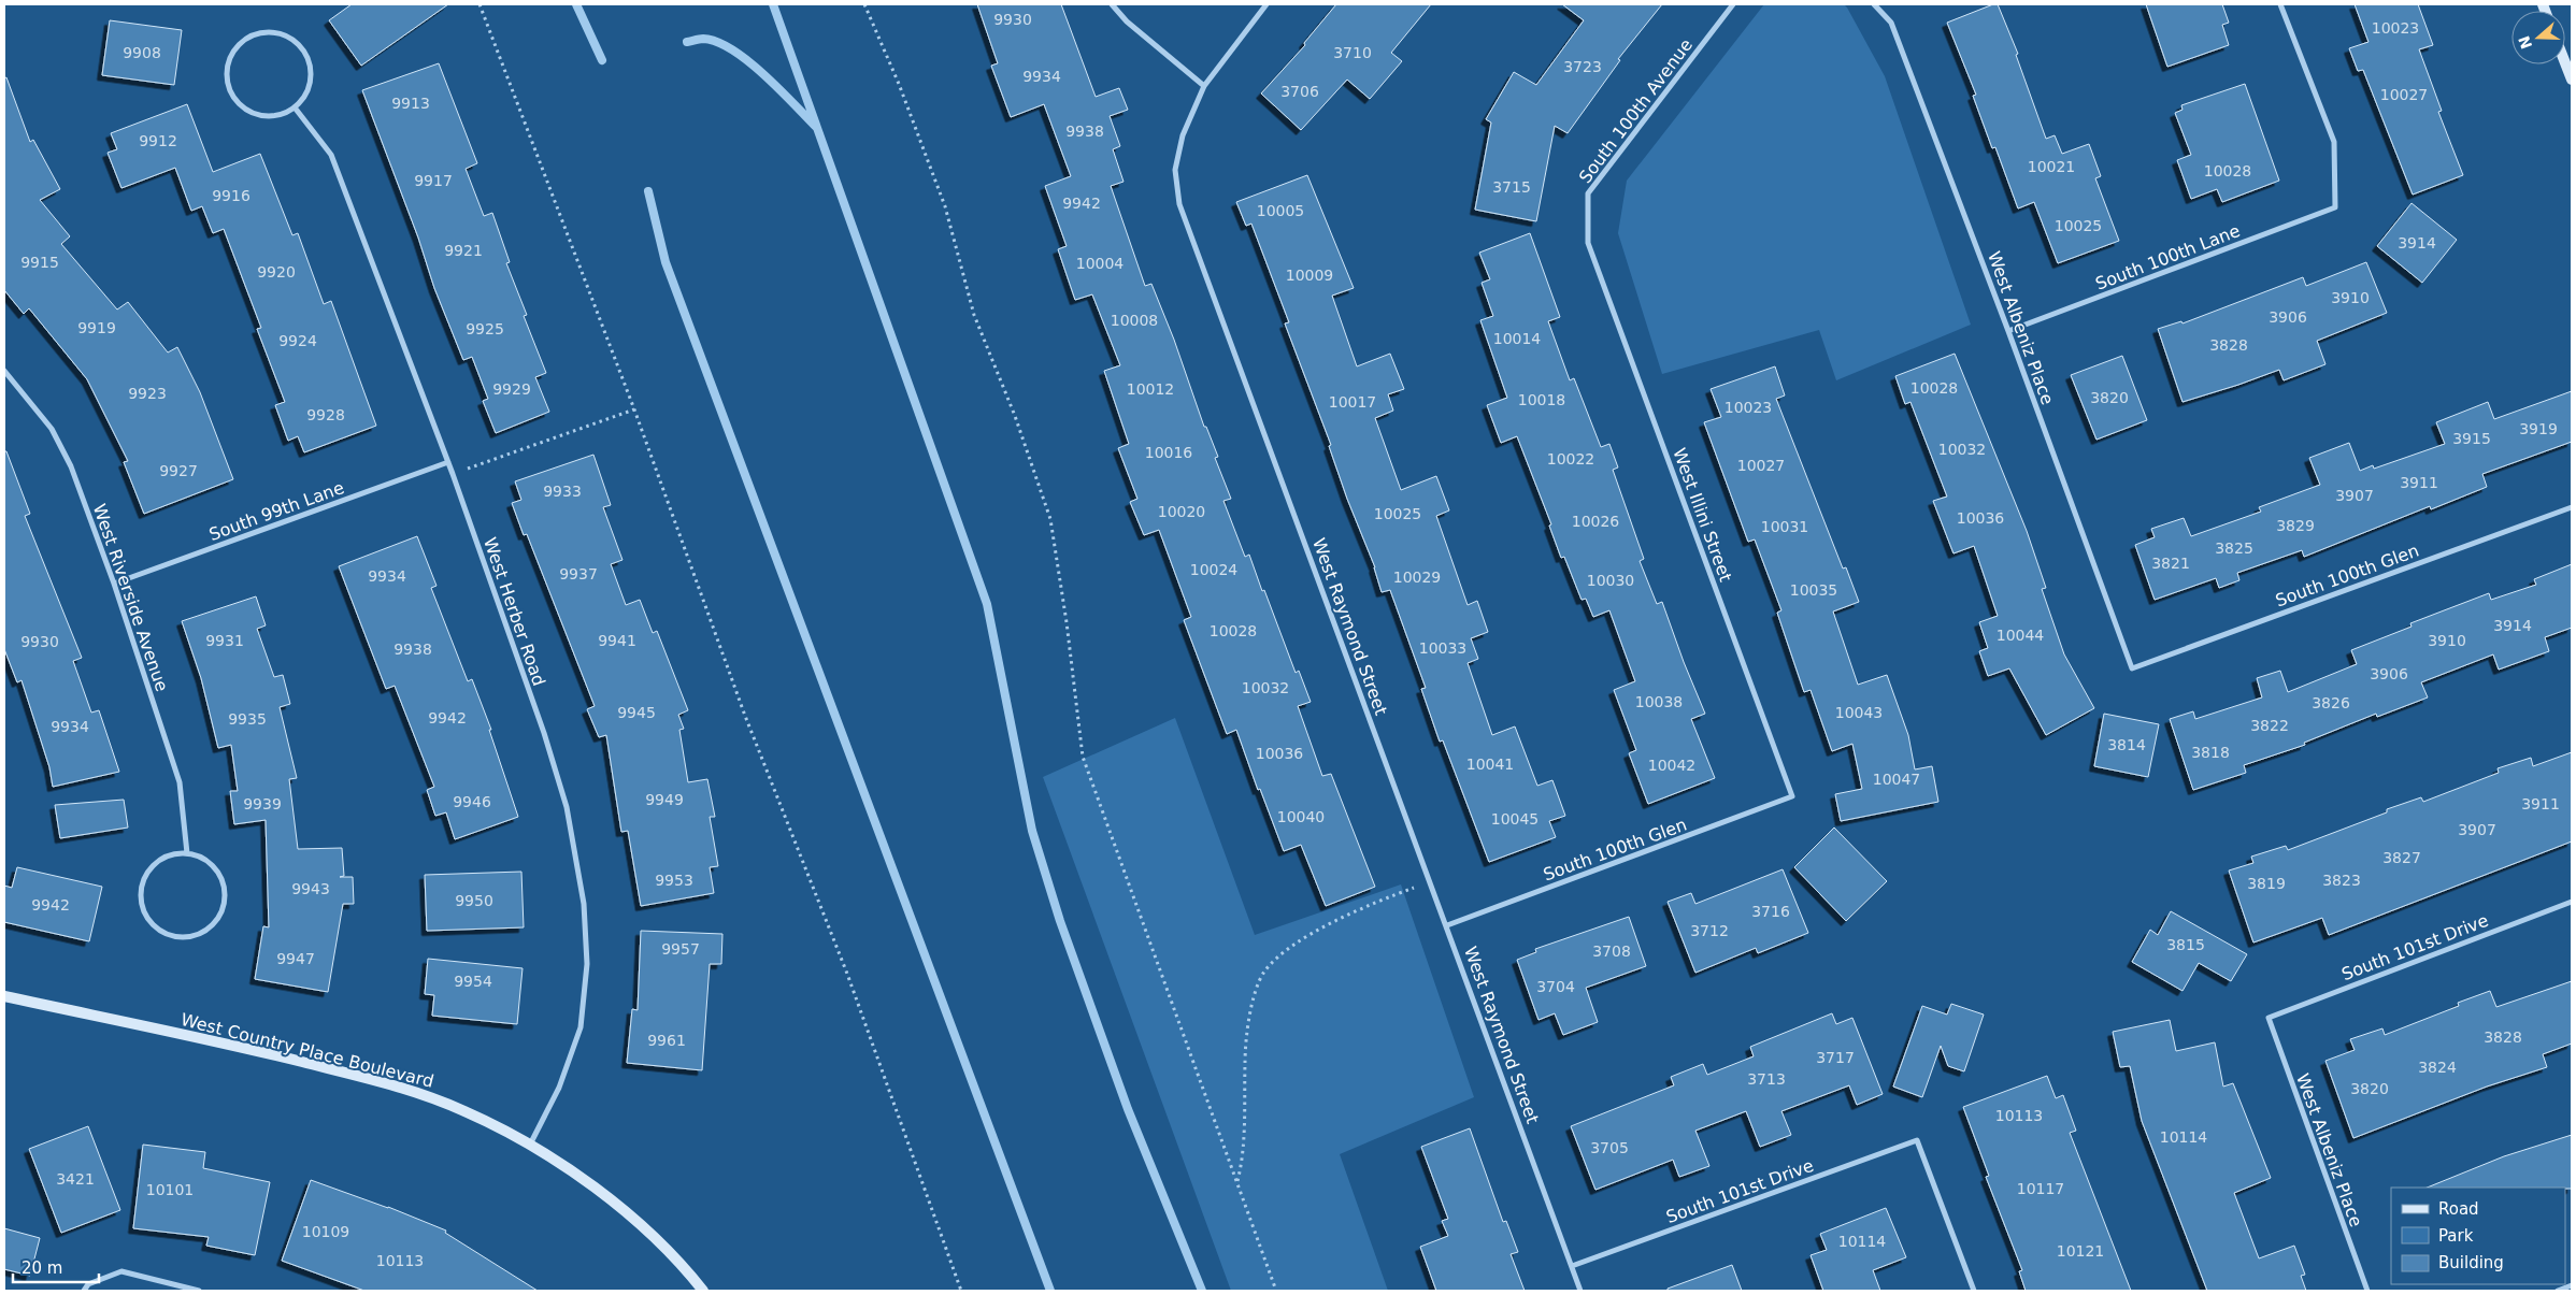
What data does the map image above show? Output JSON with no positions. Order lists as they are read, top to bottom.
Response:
{
  "streets": {
    "street": [
      "South 100th Avenue",
      "South 100th Lane",
      "West Albeniz Place",
      "South 99th Lane",
      "West Illini Street",
      "South 100th Glen",
      "West Riverside Avenue",
      "West Herber Road",
      "West Raymond Street",
      "South 101st Drive",
      "West Country Place Boulevard"
    ]
  },
  "crossings": [
    ["South 100th Avenue", "West Illini Street"],
    ["South 100th Lane", "West Albeniz Place"],
    ["West Albeniz Place", "South 100th Glen"],
    ["West Albeniz Place", "South 101st Drive"],
    ["South 99th Lane", "West Riverside Avenue"],
    ["South 99th Lane", "West Herber Road"],
    ["West Illini Street", "South 100th Glen"],
    ["South 100th Glen", "West Raymond Street"],
    ["West Herber Road", "West Country Place Boulevard"],
    ["West Raymond Street", "South 101st Drive"]
  ],
  "house_numbers": [
    "9930",
    "10023",
    "9908",
    "3710",
    "3723",
    "9934",
    "3706",
    "10027",
    "9913",
    "9938",
    "9912",
    "10021",
    "10028",
    "9917",
    "3715",
    "9916",
    "9942",
    "10005",
    "10025",
    "3914",
    "9921",
    "9915",
    "10004",
    "9920",
    "10009",
    "3910",
    "3906",
    "10008",
    "9919",
    "9925",
    "10014",
    "9924",
    "3828",
    "10028",
    "9929",
    "10012",
    "9923",
    "3820",
    "10018",
    "10017",
    "10023",
    "9928",
    "3919",
    "3915",
    "10032",
    "10016",
    "10022",
    "10027",
    "9927",
    "3911",
    "9933",
    "3907",
    "10020",
    "10025",
    "10036",
    "10026",
    "3829",
    "10031",
    "3825",
    "3821",
    "10024",
    "9937",
    "9934",
    "10029",
    "10030",
    "10035",
    "3914",
    "10028",
    "10044",
    "9931",
    "9941",
    "3910",
    "9930",
    "10033",
    "9938",
    "3906",
    "10032",
    "10038",
    "3826",
    "9945",
    "10043",
    "9942",
    "9935",
    "3822",
    "9934",
    "3814",
    "3818",
    "10036",
    "10041",
    "10042",
    "10047",
    "9949",
    "9946",
    "9939",
    "3911",
    "10040",
    "10045",
    "3907",
    "3827",
    "9953",
    "3823",
    "3819",
    "9943",
    "9950",
    "9942",
    "3716",
    "3712",
    "3815",
    "9957",
    "3708",
    "9947",
    "9954",
    "3704",
    "3828",
    "9961",
    "3717",
    "3824",
    "3713",
    "3820",
    "10113",
    "10114",
    "3705",
    "3421",
    "10117",
    "10101",
    "10109",
    "10114",
    "10121",
    "10113"
  ],
  "legend": ["Road", "Park", "Building"],
  "scale_bar": "20 m",
  "north": "left"
}
